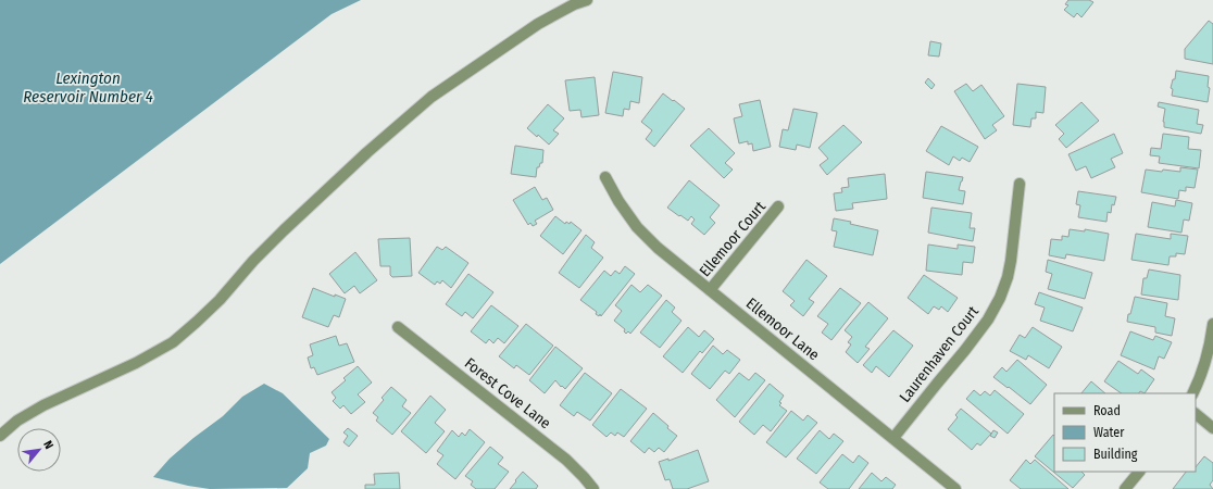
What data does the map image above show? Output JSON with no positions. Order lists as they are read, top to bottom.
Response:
{
  "streets": {
    "street": [
      "Ellemoor Court",
      "Ellemoor Lane",
      "Laurenhaven Court",
      "Forest Cove Lane"
    ]
  },
  "crossings": [
    ["Ellemoor Court", "Ellemoor Lane"],
    ["Ellemoor Lane", "Laurenhaven Court"]
  ],
  "water": ["Lexington Reservoir Number 4"],
  "legend": ["Road", "Water", "Building"],
  "north": "top right"
}
